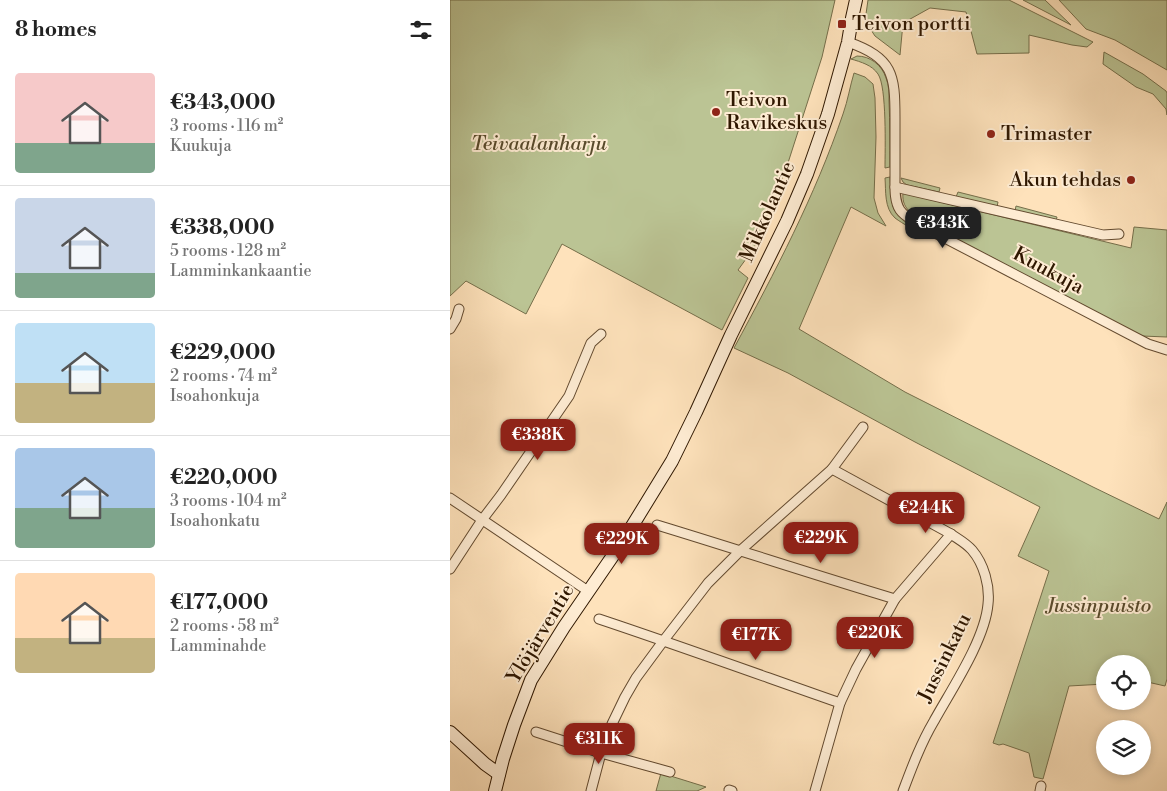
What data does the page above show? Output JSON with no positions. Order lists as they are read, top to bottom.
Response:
{
  "streets": {
    "main road": ["Mikkolantie", "Ylöjärventie"],
    "street": ["Kuukuja", "Jussinkatu"]
  },
  "crossings": [
    ["Mikkolantie", "Kuukuja"],
    ["Mikkolantie", "Ylöjärventie"]
  ],
  "parks": ["Teivaalanharju", "Jussinpuisto"],
  "places": {
    "transit": ["Teivon portti"],
    "other": ["Teivon Ravikeskus", "Trimaster", "Akun tehdas"]
  },
  "page": {
    "heading": "8 homes",
    "list": [
      {
        "name": "€343,000",
        "note": "3 rooms · 116 m² · Kuukuja"
      },
      {
        "name": "€338,000",
        "note": "5 rooms · 128 m² · Lamminkankaantie"
      },
      {
        "name": "€229,000",
        "note": "2 rooms · 74 m² · Isoahonkuja"
      },
      {
        "name": "€220,000",
        "note": "3 rooms · 104 m² · Isoahonkatu"
      },
      {
        "name": "€177,000",
        "note": "2 rooms · 58 m² · Lamminahde"
      }
    ],
    "price": [
      "€343K",
      "€338K",
      "€244K",
      "€229K",
      "€229K",
      "€220K",
      "€177K",
      "€311K"
    ]
  }
}
